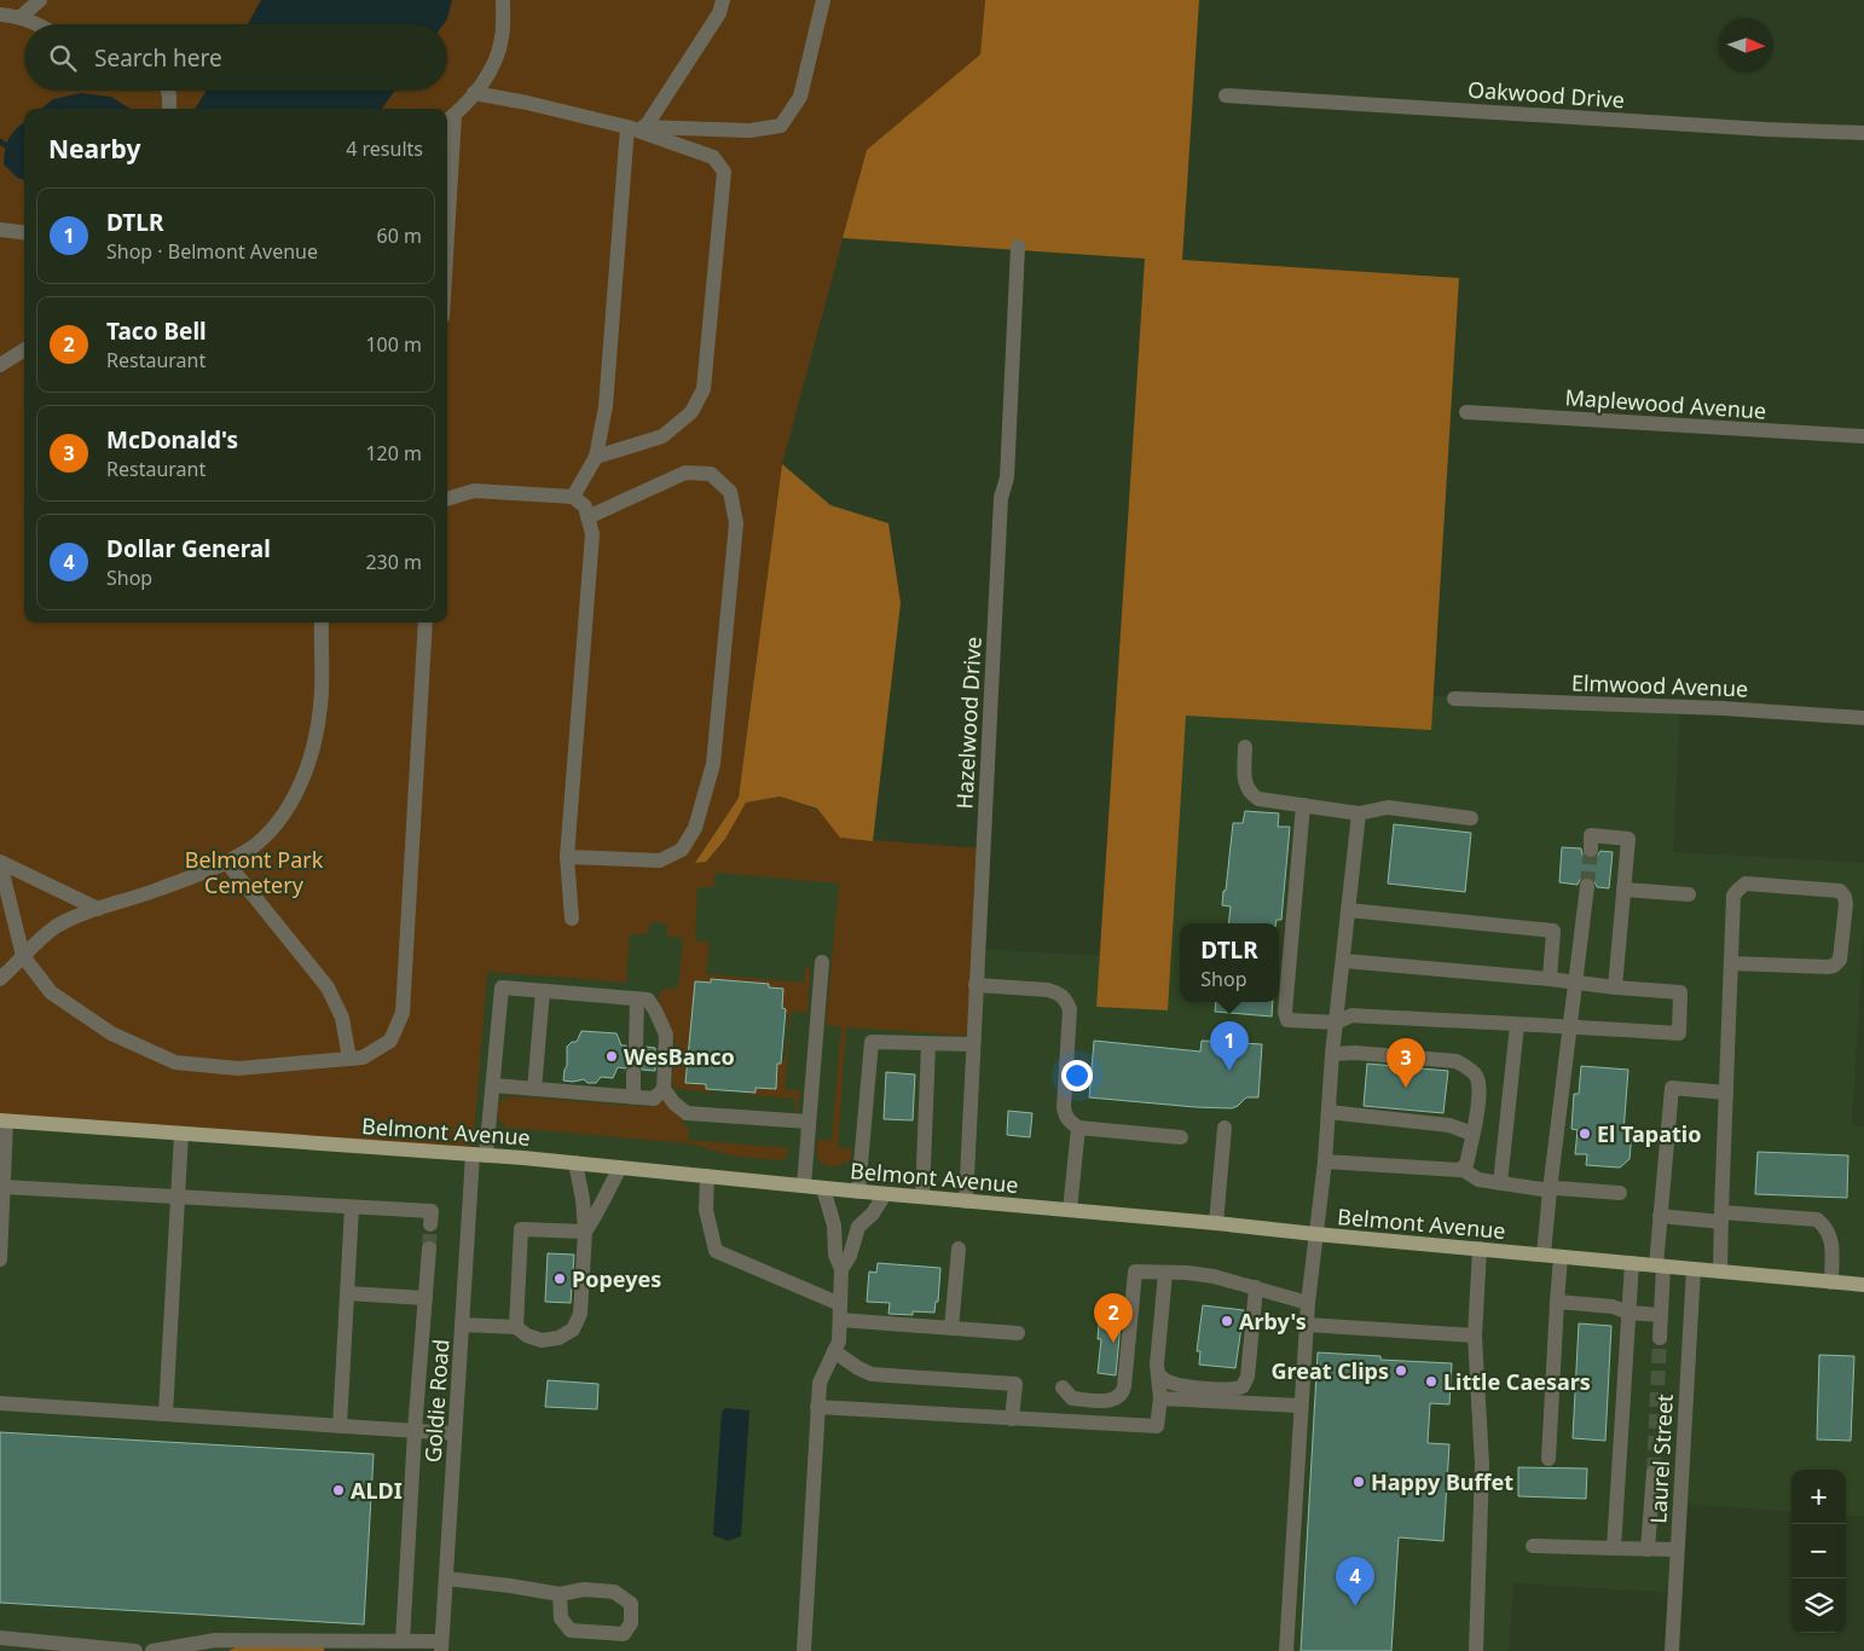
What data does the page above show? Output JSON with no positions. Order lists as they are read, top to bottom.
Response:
{
  "streets": {
    "main road": ["Belmont Avenue"],
    "street": [
      "Oakwood Drive",
      "Maplewood Avenue",
      "Elmwood Avenue",
      "Hazelwood Drive",
      "Goldie Road",
      "Laurel Street"
    ]
  },
  "crossings": [
    ["Hazelwood Drive", "Belmont Avenue"],
    ["Belmont Avenue", "Goldie Road"],
    ["Belmont Avenue", "Laurel Street"]
  ],
  "parks": ["Belmont Park Cemetery"],
  "places": [
    "WesBanco",
    "El Tapatio",
    "Popeyes",
    "Arby's",
    "Great Clips",
    "Little Caesars",
    "Happy Buffet",
    "ALDI"
  ],
  "north": "right",
  "page": {
    "search": "Search here",
    "heading": ["Nearby", "4 results"],
    "list": [
      {
        "mark": "1",
        "name": "DTLR",
        "note": "Shop · Belmont Avenue",
        "value": "60 m"
      },
      {
        "mark": "2",
        "name": "Taco Bell",
        "note": "Restaurant",
        "value": "100 m"
      },
      {
        "mark": "3",
        "name": "McDonald's",
        "note": "Restaurant",
        "value": "120 m"
      },
      {
        "mark": "4",
        "name": "Dollar General",
        "note": "Shop",
        "value": "230 m"
      }
    ],
    "popup": ["DTLR", "Shop"],
    "pins": [
      "1",
      "3",
      "2",
      "4"
    ],
    "map_buttons": ["+", "−"]
  }
}
